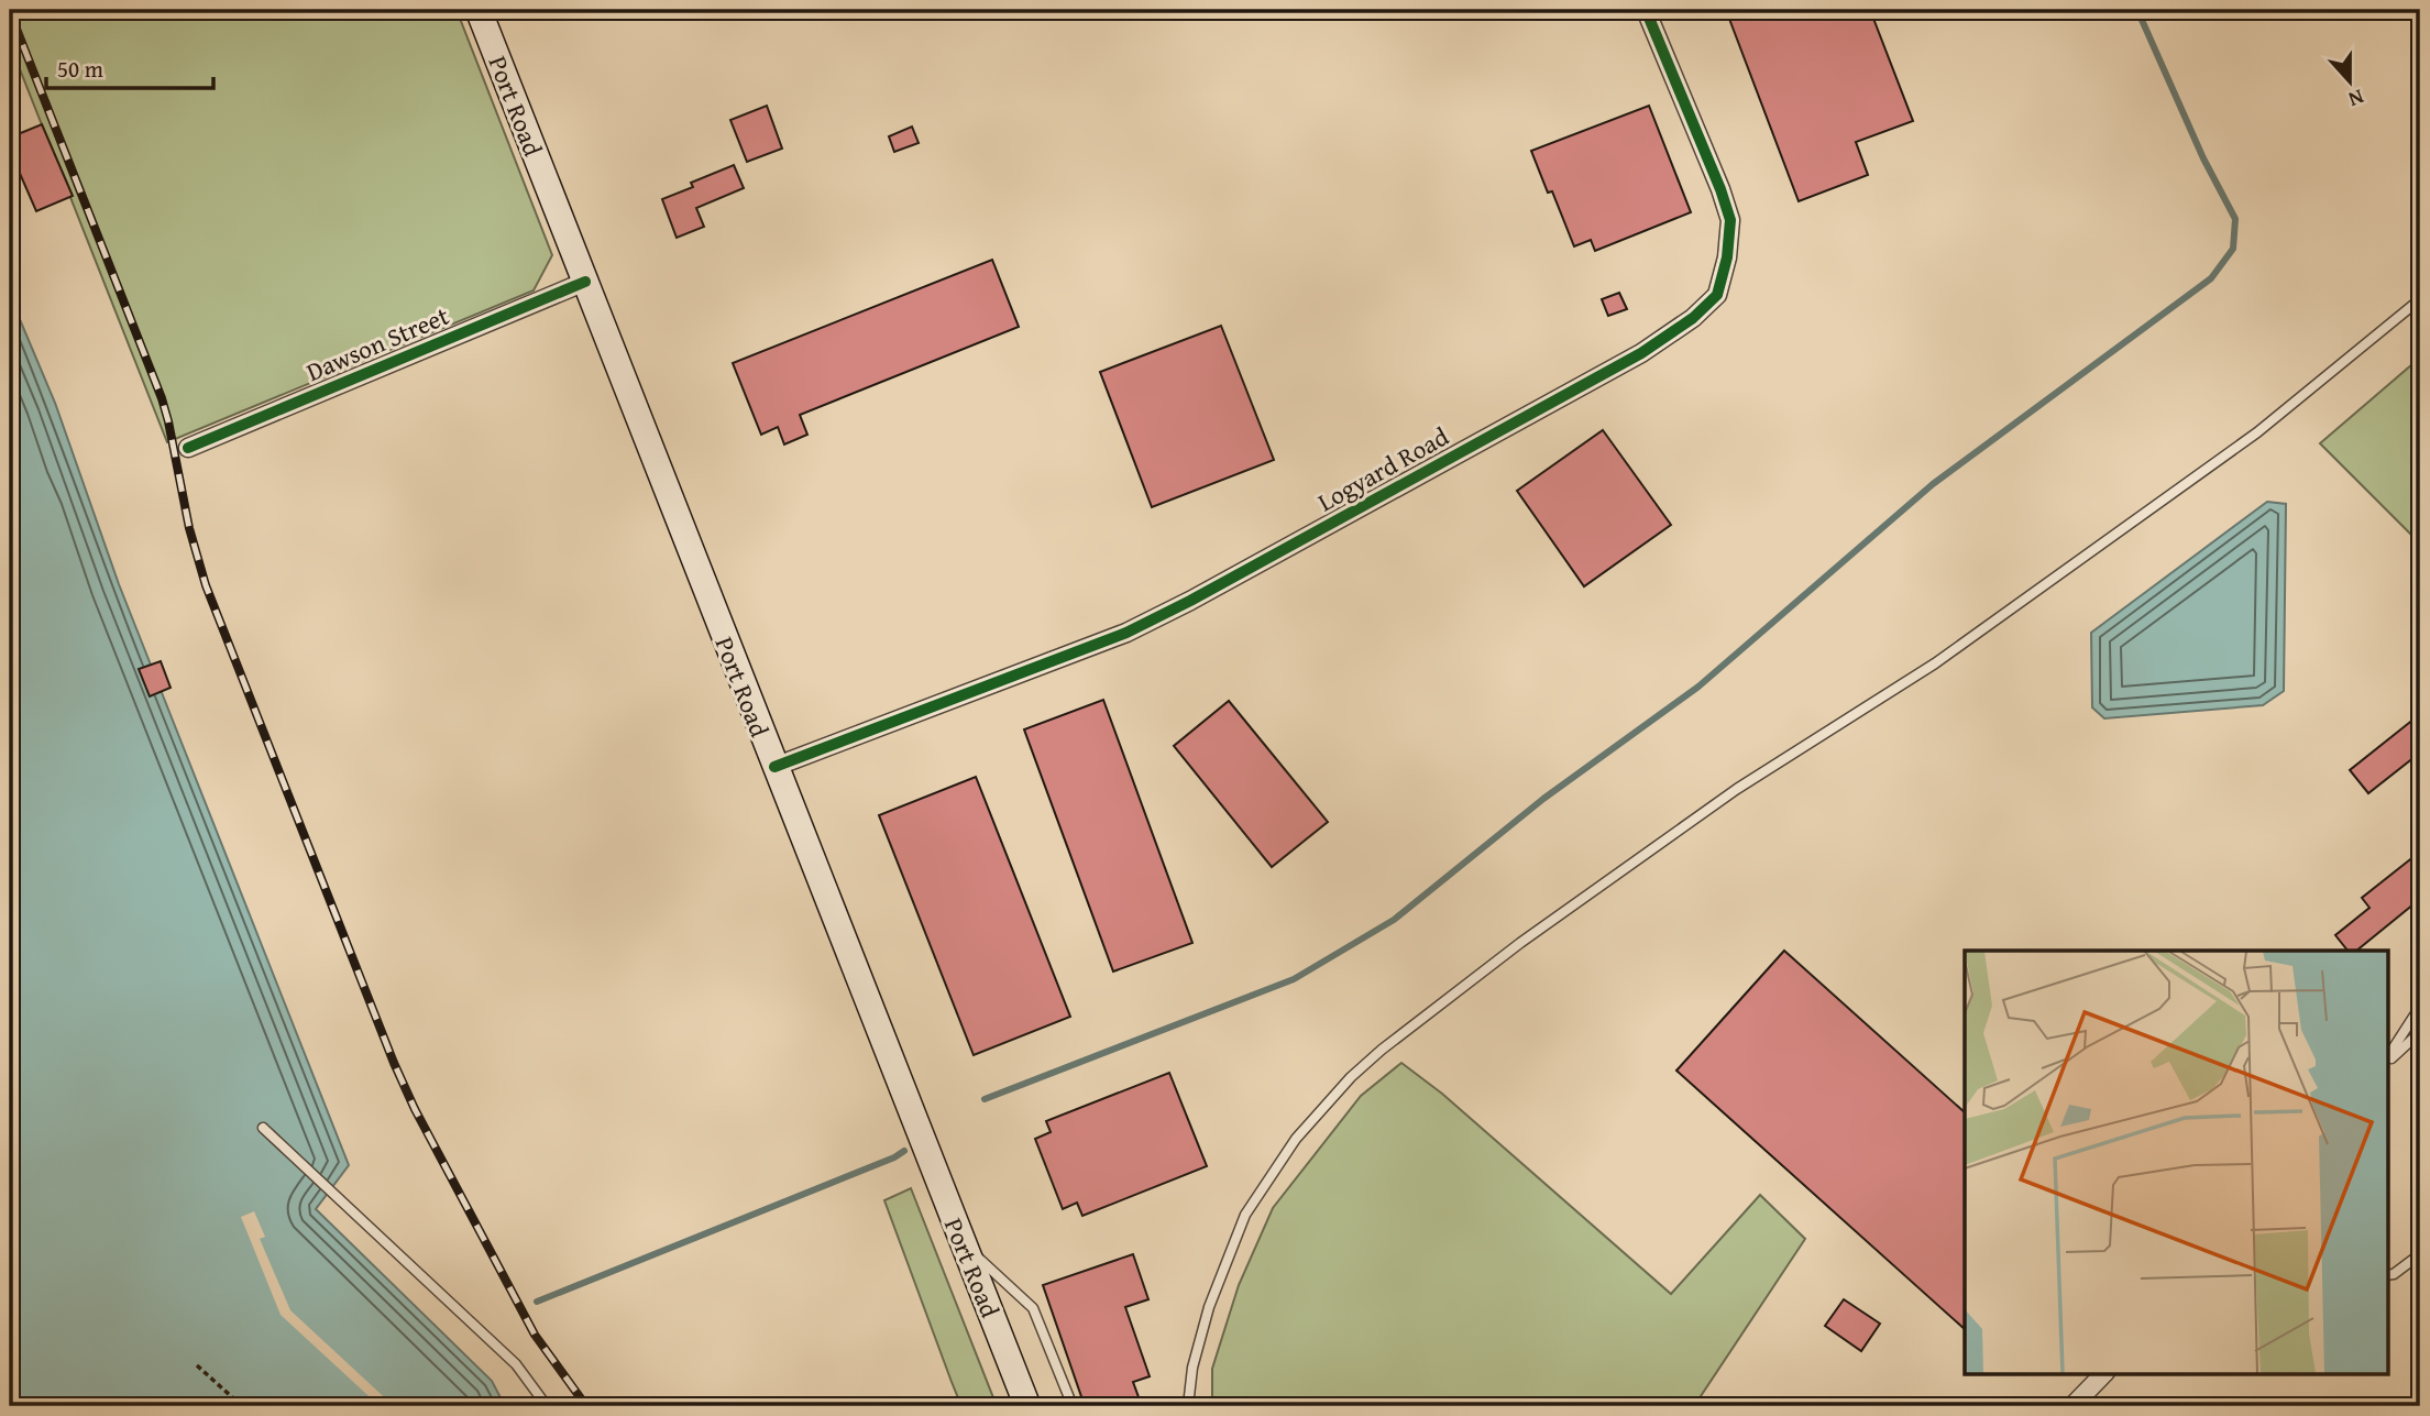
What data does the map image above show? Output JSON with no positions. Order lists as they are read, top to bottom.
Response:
{
  "streets": {
    "main road": ["Port Road"],
    "street": ["Dawson Street", "Logyard Road"]
  },
  "crossings": [
    ["Port Road", "Dawson Street"],
    ["Port Road", "Logyard Road"]
  ],
  "scale_bar": "50 m",
  "north": "bottom"
}
